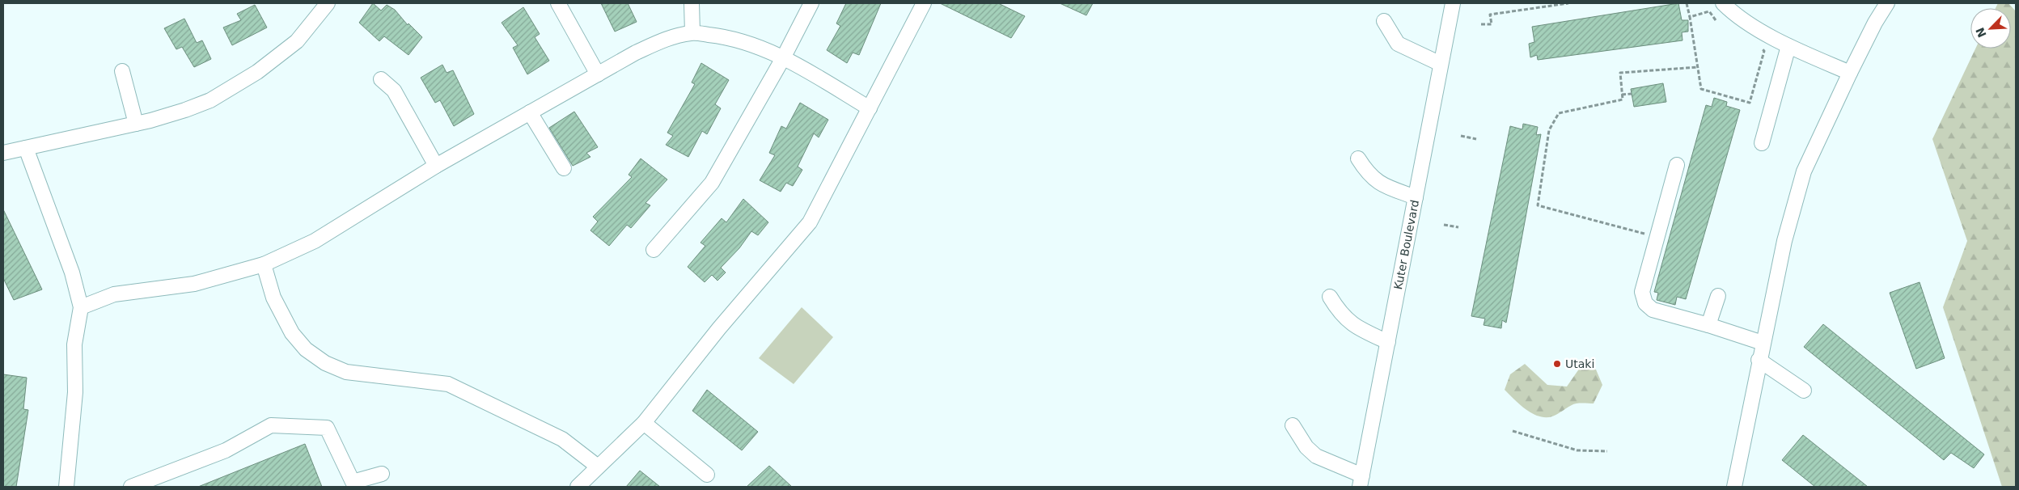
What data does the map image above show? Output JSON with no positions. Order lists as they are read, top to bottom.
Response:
{
  "streets": {
    "street": ["Kuter Boulevard"]
  },
  "places": ["Utaki"],
  "north": "bottom left"
}
